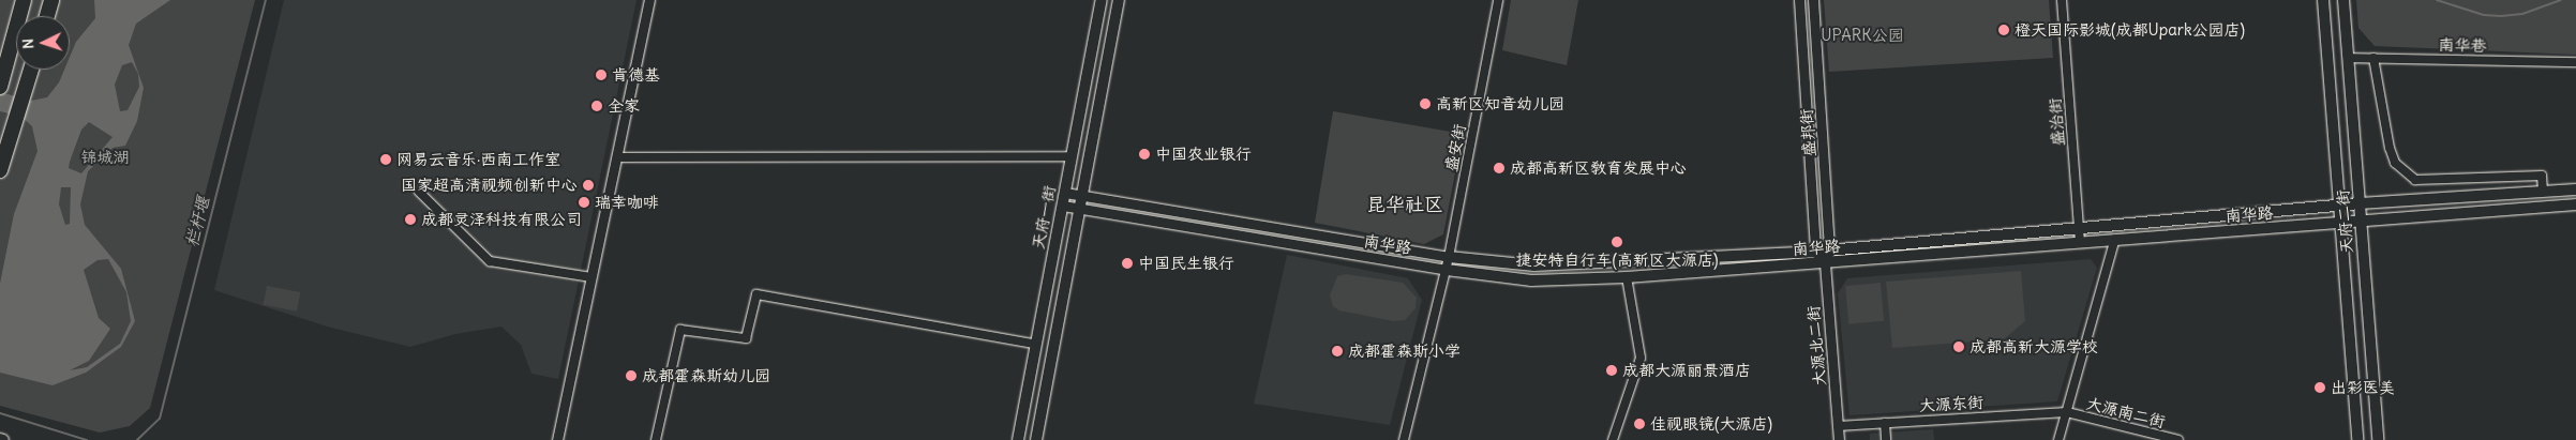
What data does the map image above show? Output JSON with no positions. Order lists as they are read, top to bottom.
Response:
{
  "streets": {
    "main road": ["南华路", "天府一街", "天府二街"],
    "street": [
      "南华巷",
      "盛治街",
      "盛邦街",
      "盛安街",
      "大源北二街",
      "大源东街",
      "大源南二街"
    ]
  },
  "crossings": [
    ["南华巷", "天府二街"],
    ["盛治街", "南华路"],
    ["盛邦街", "南华路"],
    ["盛邦街", "大源北二街"],
    ["盛安街", "南华路"],
    ["南华路", "天府一街"],
    ["南华路", "天府二街"],
    ["南华路", "大源北二街"],
    ["大源北二街", "大源东街"],
    ["大源东街", "大源南二街"]
  ],
  "districts": ["昆华社区"],
  "water": ["栏杆堰"],
  "parks": ["UPARK公园", "锦城湖"],
  "places": [
    "橙天国际影城(成都Upark公园店)",
    "肯德基",
    "高新区知音幼儿园",
    "全家",
    "中国农业银行",
    "网易云音乐·西南工作室",
    "成都高新区教育发展中心",
    "国家超高清视频创新中心",
    "瑞幸咖啡",
    "成都灵泽科技有限公司",
    "捷安特自行车(高新区大源店)",
    "中国民生银行",
    "成都高新大源学校",
    "成都霍森斯小学",
    "成都大源丽景酒店",
    "成都霍森斯幼儿园",
    "出彩医美",
    "佳视眼镜(大源店)"
  ],
  "north": "left"
}
